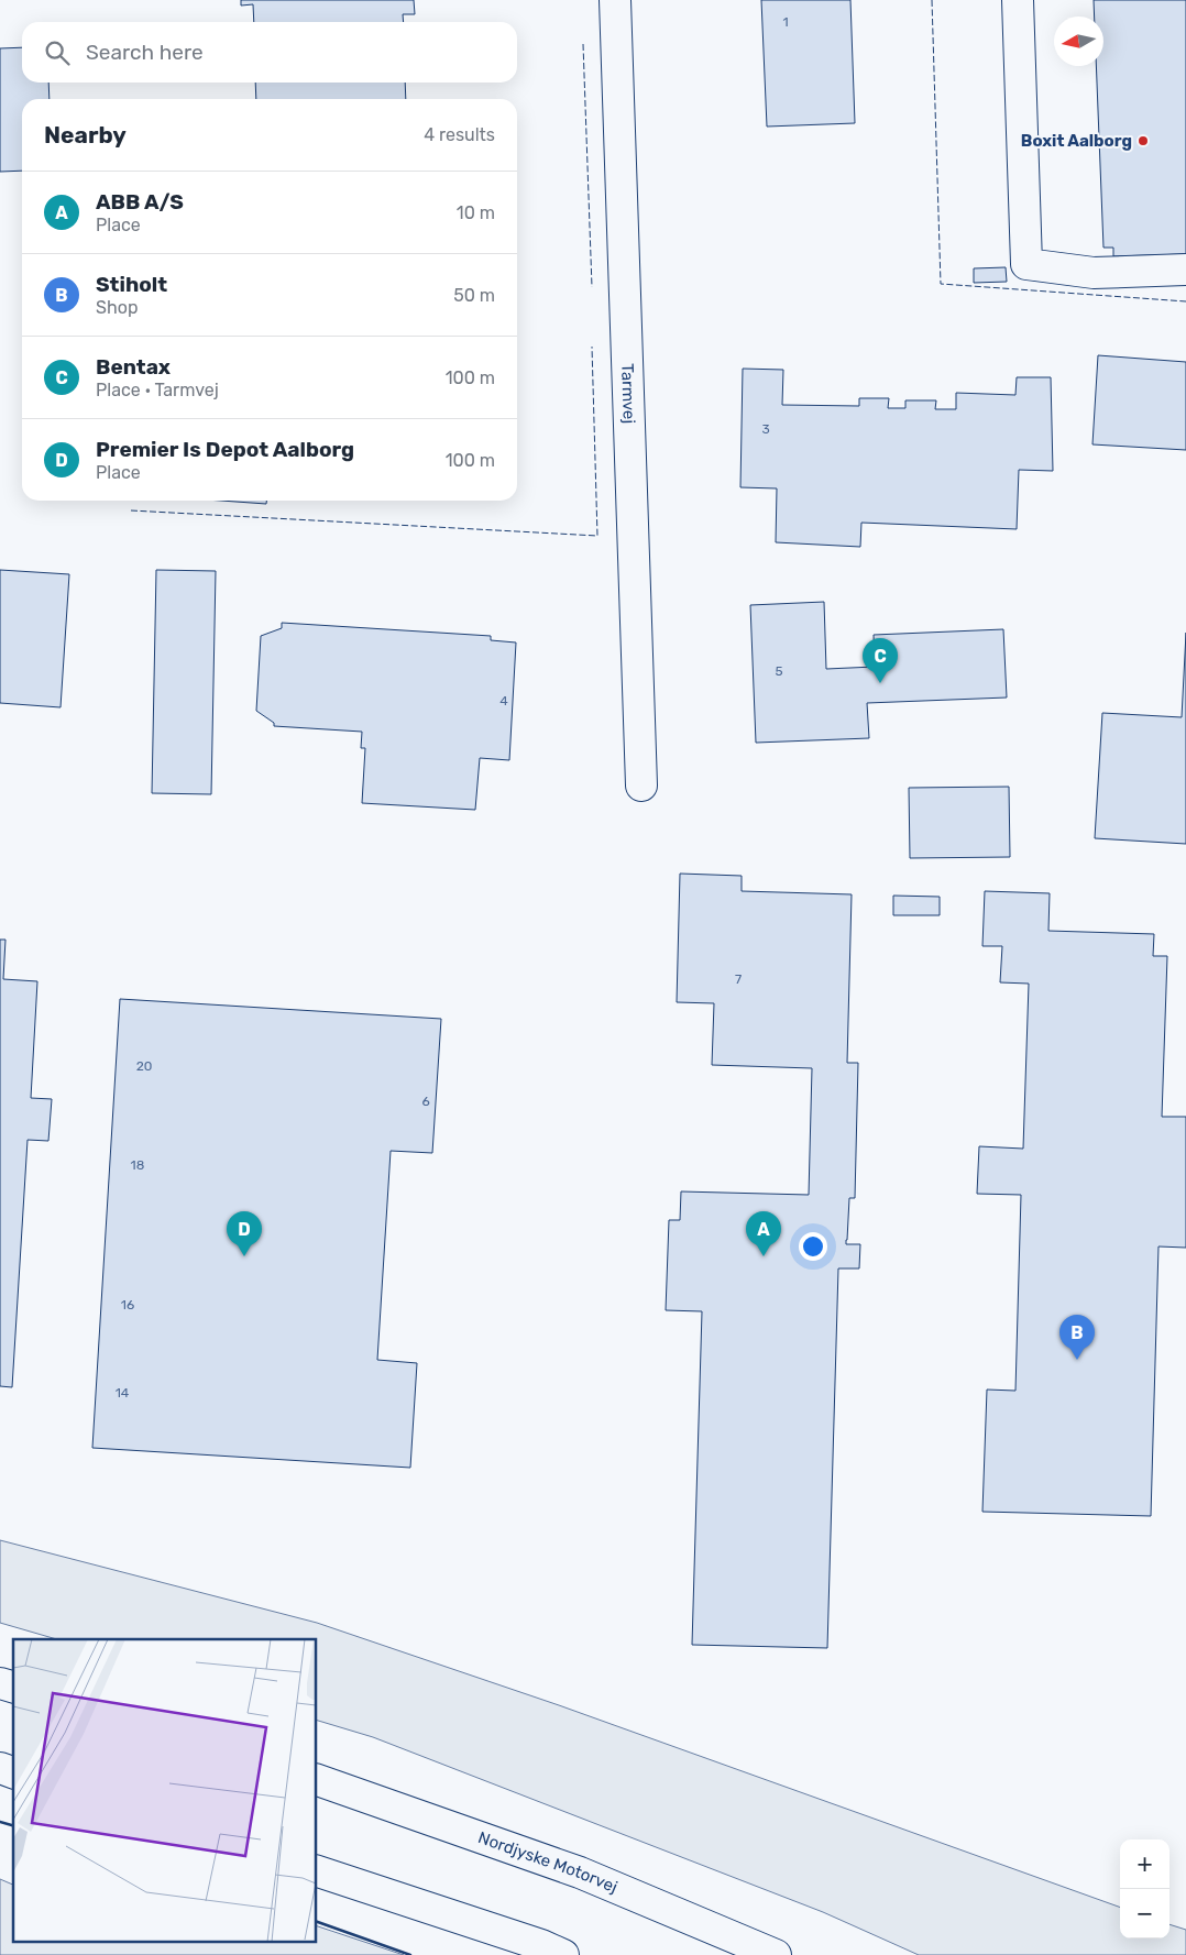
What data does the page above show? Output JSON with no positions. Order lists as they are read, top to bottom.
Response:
{
  "streets": {
    "main road": ["Tarmvej", "Nordjyske Motorvej"]
  },
  "places": ["Boxit Aalborg"],
  "house_numbers": [
    "1",
    "3",
    "5",
    "4",
    "7",
    "20",
    "6",
    "18",
    "16",
    "14"
  ],
  "north": "left",
  "page": {
    "search": "Search here",
    "heading": ["Nearby", "4 results"],
    "list": [
      {
        "mark": "A",
        "name": "ABB A/S",
        "note": "Place",
        "value": "10 m"
      },
      {
        "mark": "B",
        "name": "Stiholt",
        "note": "Shop",
        "value": "50 m"
      },
      {
        "mark": "C",
        "name": "Bentax",
        "note": "Place · Tarmvej",
        "value": "100 m"
      },
      {
        "mark": "D",
        "name": "Premier Is Depot Aalborg",
        "note": "Place",
        "value": "100 m"
      }
    ],
    "pins": [
      "C",
      "A",
      "D",
      "B"
    ],
    "map_buttons": ["+", "−"]
  }
}
